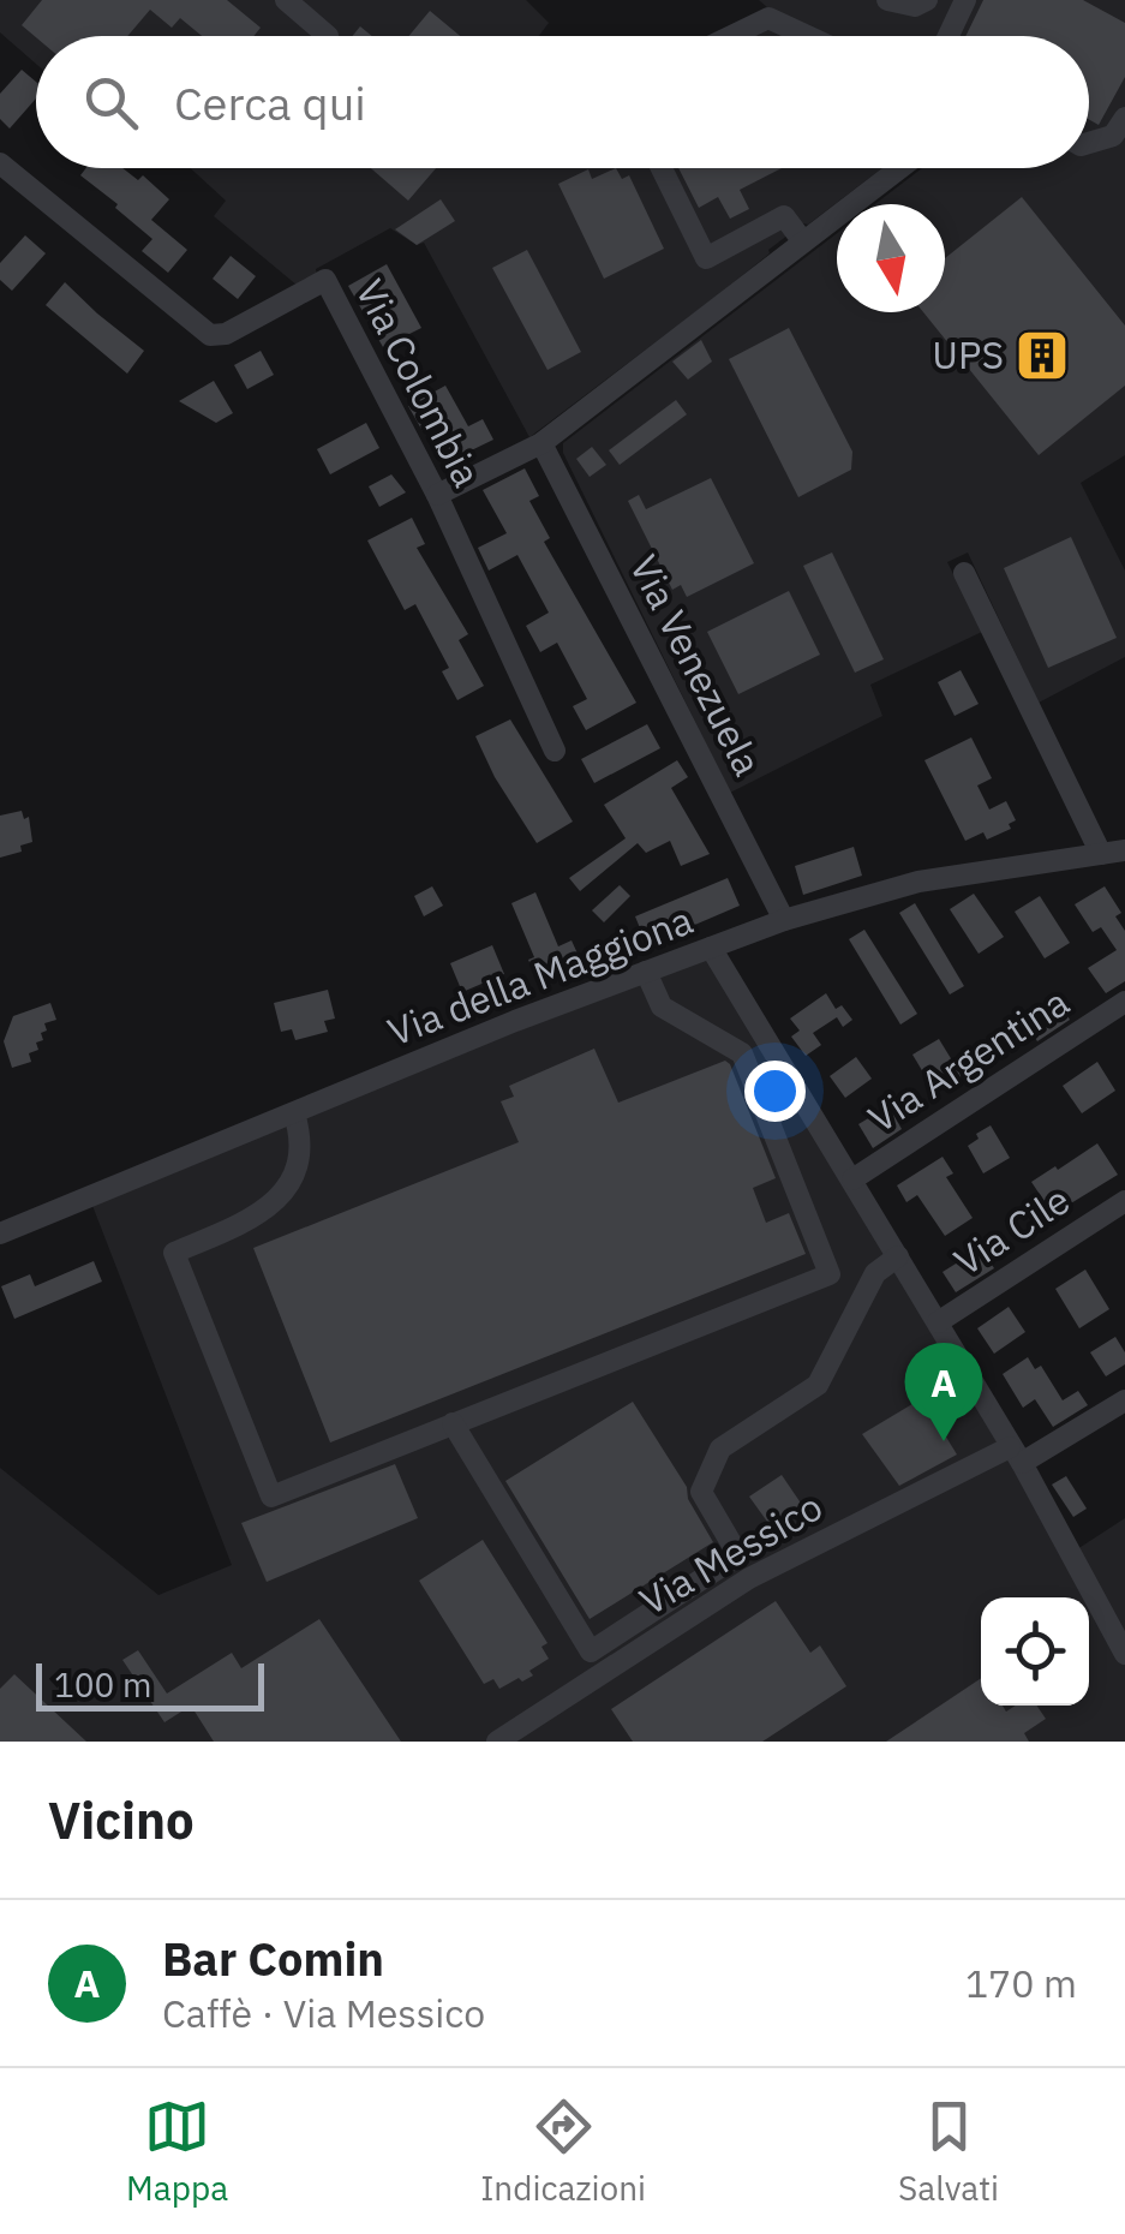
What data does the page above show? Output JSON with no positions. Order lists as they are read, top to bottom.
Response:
{
  "streets": {
    "street": [
      "Via Colombia",
      "Via Venezuela",
      "Via della Maggiona",
      "Via Argentina",
      "Via Cile",
      "Via Messico"
    ]
  },
  "crossings": [
    ["Via Venezuela", "Via della Maggiona"]
  ],
  "places": {
    "building": ["UPS"]
  },
  "scale_bar": "100 m",
  "north": "bottom",
  "page": {
    "search": "Cerca qui",
    "pins": "A",
    "scale": "100 m",
    "heading": "Vicino",
    "list": [
      {
        "mark": "A",
        "name": "Bar Comin",
        "note": "Caffè · Via Messico",
        "value": "170 m"
      }
    ],
    "nav": ["Mappa", "Indicazioni", "Salvati"]
  }
}
